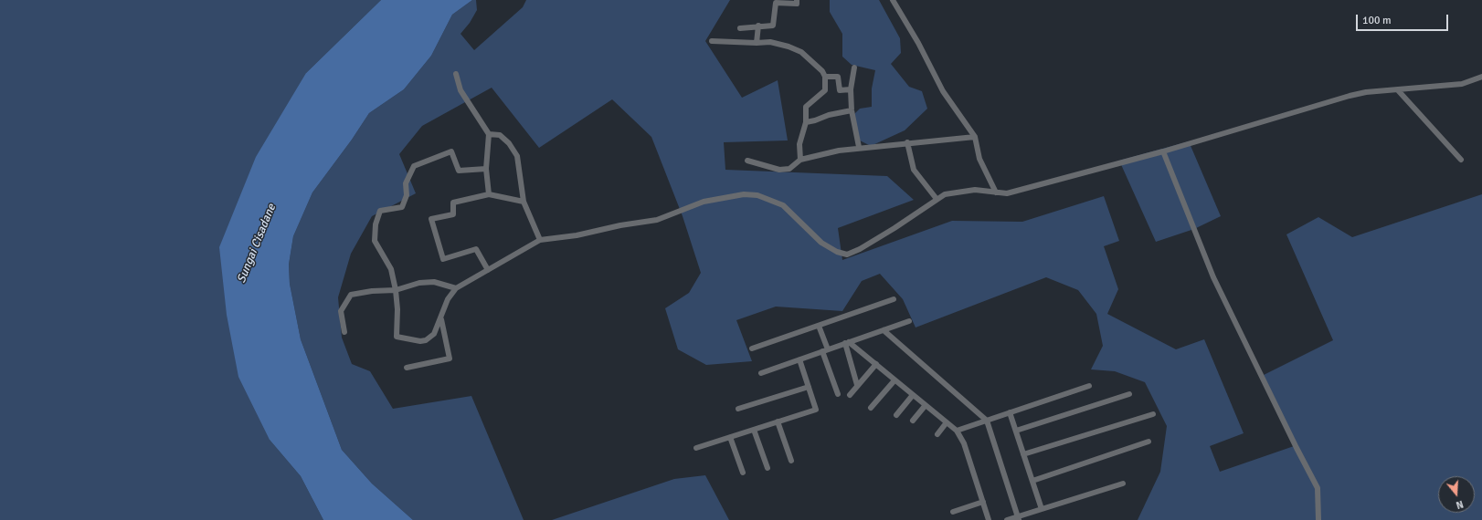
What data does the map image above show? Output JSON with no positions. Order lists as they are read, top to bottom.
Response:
{
  "water": ["Sungai Cisadane"],
  "scale_bar": "100 m",
  "north": "bottom"
}
